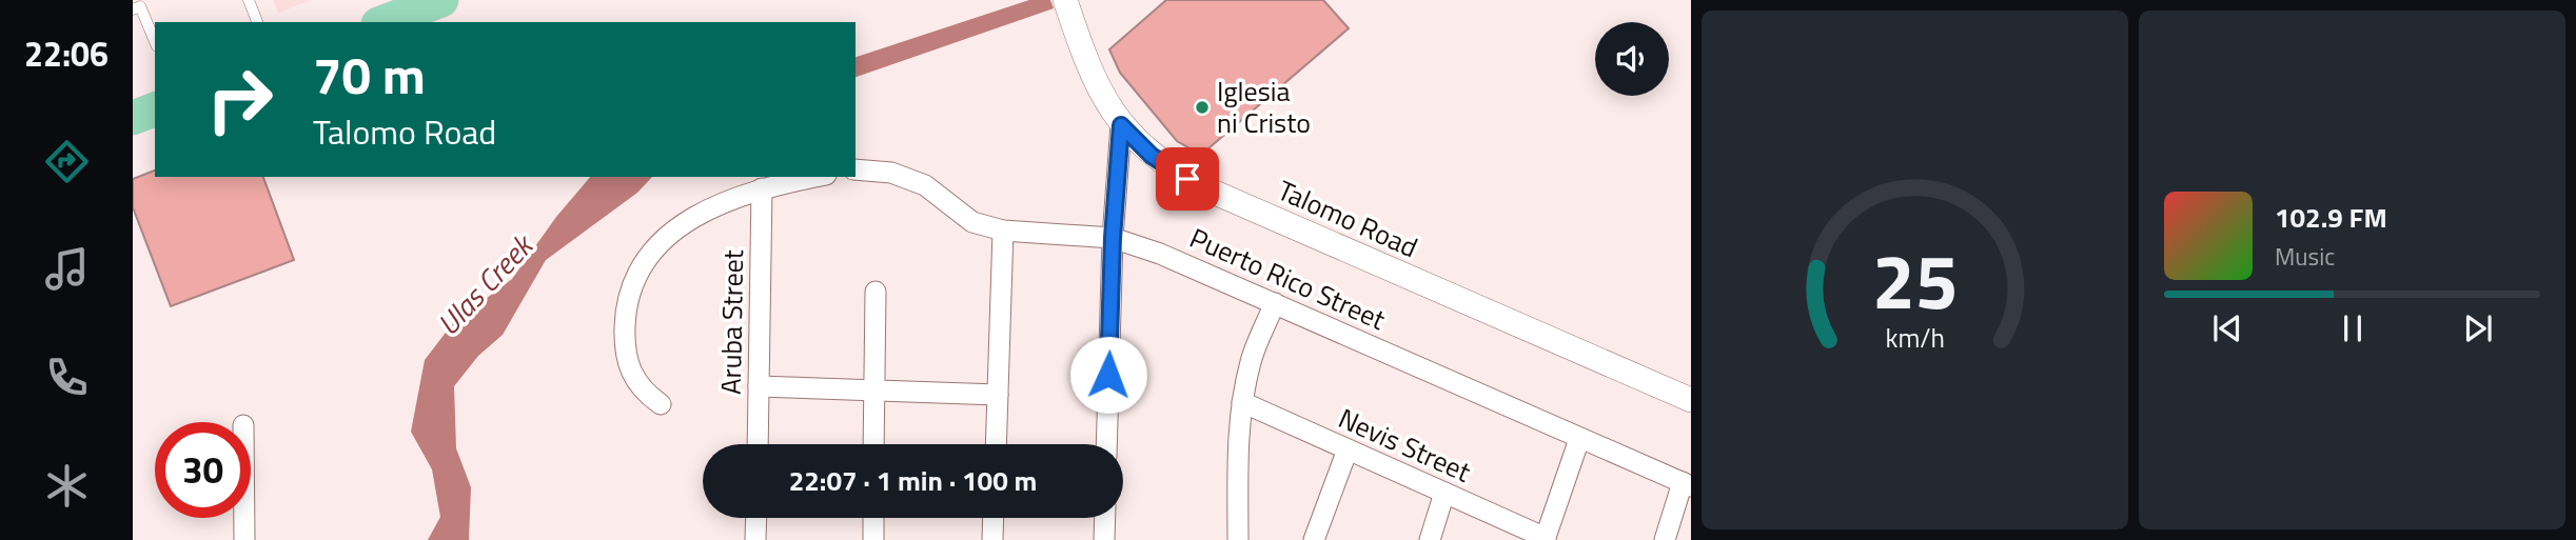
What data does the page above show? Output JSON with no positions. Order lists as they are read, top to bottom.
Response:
{
  "streets": {
    "street": [
      "Talomo Road",
      "Puerto Rico Street",
      "Aruba Street",
      "Nevis Street"
    ]
  },
  "water": ["Ulas Creek"],
  "places": ["Iglesia ni Cristo"],
  "page": {
    "tabs": "22:06",
    "turn": ["70 m", "Talomo Road"],
    "song": ["102.9 FM", "Music"],
    "limit": "30",
    "trip": "22:07 · 1 min · 100 m",
    "gauge": ["25", "km/h"]
  }
}
